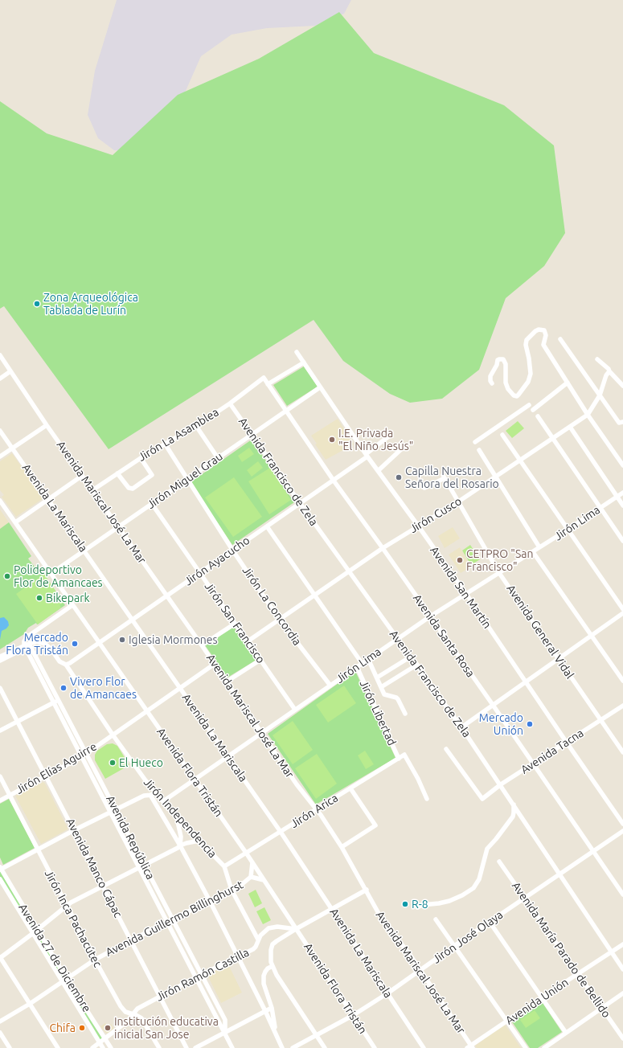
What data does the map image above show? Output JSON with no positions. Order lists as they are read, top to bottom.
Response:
{
  "streets": {
    "street": [
      "Jirón La Asamblea",
      "Avenida Francisco de Zela",
      "Jirón Miguel Grau",
      "Avenida Mariscal José La Mar",
      "Avenida La Mariscala",
      "Jirón Cusco",
      "Jirón Lima",
      "Jirón Ayacucho",
      "Avenida San Martín",
      "Jirón La Concordia",
      "Jirón San Francisco",
      "Avenida General Vidal",
      "Avenida Santa Rosa",
      "Jirón Libertad",
      "Avenida Tacna",
      "Jirón Elías Aguirre",
      "Avenida Flora Tristán",
      "Jirón Arica",
      "Jirón Independencia",
      "Avenida República",
      "Avenida Manco Cápac",
      "Jirón Inca Pachacútec",
      "Avenida Guillermo Billinghurst",
      "Jirón José Olaya",
      "Avenida María Parado de Bellido",
      "Avenida 27 de Diciembre",
      "Jirón Ramón Castilla",
      "Avenida Unión"
    ]
  },
  "crossings": [
    ["Jirón La Asamblea", "Avenida Francisco de Zela"],
    ["Jirón La Asamblea", "Avenida Mariscal José La Mar"],
    ["Jirón La Asamblea", "Jirón La Concordia"],
    ["Jirón La Asamblea", "Avenida Santa Rosa"],
    ["Avenida Francisco de Zela", "Jirón Miguel Grau"],
    ["Avenida Francisco de Zela", "Jirón Cusco"],
    ["Avenida Francisco de Zela", "Jirón Lima"],
    ["Avenida Francisco de Zela", "Jirón Ayacucho"],
    ["Avenida Francisco de Zela", "Avenida Tacna"],
    ["Avenida Francisco de Zela", "Jirón José Olaya"],
    ["Avenida Francisco de Zela", "Avenida Unión"],
    ["Jirón Miguel Grau", "Avenida Mariscal José La Mar"],
    ["Jirón Miguel Grau", "Avenida La Mariscala"],
    ["Jirón Miguel Grau", "Avenida San Martín"],
    ["Jirón Miguel Grau", "Jirón La Concordia"],
    ["Jirón Miguel Grau", "Jirón San Francisco"],
    ["Jirón Miguel Grau", "Avenida Santa Rosa"],
    ["Jirón Miguel Grau", "Avenida Flora Tristán"],
    ["Avenida Mariscal José La Mar", "Jirón Lima"],
    ["Avenida Mariscal José La Mar", "Jirón Ayacucho"],
    ["Avenida Mariscal José La Mar", "Jirón Arica"],
    ["Avenida Mariscal José La Mar", "Jirón José Olaya"],
    ["Avenida Mariscal José La Mar", "Avenida Unión"],
    ["Avenida La Mariscala", "Jirón Lima"],
    ["Avenida La Mariscala", "Jirón Ayacucho"],
    ["Avenida La Mariscala", "Jirón Arica"],
    ["Avenida La Mariscala", "Jirón José Olaya"],
    ["Jirón Cusco", "Avenida San Martín"],
    ["Jirón Cusco", "Jirón La Concordia"],
    ["Jirón Cusco", "Jirón San Francisco"],
    ["Jirón Cusco", "Avenida General Vidal"],
    ["Jirón Cusco", "Avenida Santa Rosa"],
    ["Jirón Lima", "Avenida San Martín"],
    ["Jirón Lima", "Jirón La Concordia"],
    ["Jirón Lima", "Jirón San Francisco"],
    ["Jirón Lima", "Avenida General Vidal"],
    ["Jirón Lima", "Avenida Santa Rosa"],
    ["Jirón Lima", "Jirón Libertad"],
    ["Jirón Lima", "Avenida Flora Tristán"],
    ["Jirón Lima", "Jirón Independencia"],
    ["Jirón Ayacucho", "Avenida San Martín"],
    ["Jirón Ayacucho", "Jirón La Concordia"],
    ["Jirón Ayacucho", "Jirón San Francisco"],
    ["Jirón Ayacucho", "Avenida Santa Rosa"],
    ["Jirón Ayacucho", "Avenida Flora Tristán"],
    ["Jirón Ayacucho", "Jirón Independencia"],
    ["Avenida San Martín", "Avenida Tacna"],
    ["Avenida General Vidal", "Avenida Tacna"],
    ["Avenida Santa Rosa", "Avenida Tacna"],
    ["Avenida Santa Rosa", "Jirón José Olaya"],
    ["Jirón Libertad", "Jirón Arica"],
    ["Jirón Elías Aguirre", "Jirón Independencia"],
    ["Jirón Elías Aguirre", "Avenida República"],
    ["Jirón Elías Aguirre", "Avenida Manco Cápac"],
    ["Jirón Elías Aguirre", "Jirón Inca Pachacútec"],
    ["Avenida Flora Tristán", "Jirón Arica"],
    ["Avenida Flora Tristán", "Avenida Guillermo Billinghurst"],
    ["Avenida Flora Tristán", "Jirón José Olaya"],
    ["Avenida Flora Tristán", "Jirón Ramón Castilla"],
    ["Jirón Arica", "Jirón Independencia"],
    ["Jirón Independencia", "Avenida República"],
    ["Jirón Independencia", "Avenida Guillermo Billinghurst"],
    ["Jirón Independencia", "Jirón Ramón Castilla"],
    ["Avenida República", "Avenida Guillermo Billinghurst"],
    ["Avenida República", "Jirón Ramón Castilla"],
    ["Avenida Manco Cápac", "Avenida Guillermo Billinghurst"],
    ["Avenida Manco Cápac", "Jirón Ramón Castilla"],
    ["Jirón Inca Pachacútec", "Avenida Guillermo Billinghurst"],
    ["Jirón Inca Pachacútec", "Jirón Ramón Castilla"],
    ["Avenida Guillermo Billinghurst", "Avenida 27 de Diciembre"],
    ["Jirón José Olaya", "Avenida María Parado de Bellido"],
    ["Avenida María Parado de Bellido", "Avenida Unión"],
    ["Avenida 27 de Diciembre", "Jirón Ramón Castilla"]
  ],
  "places": [
    "Zona Arqueológica Tablada de Lurín",
    "I.E. Privada \"El Niño Jesús\"",
    "Capilla Nuestra Señora del Rosario",
    "CETPRO \"San Francisco\"",
    "Polideportivo Flor de Amancaes",
    "Bikepark",
    "Iglesia Mormones",
    "Mercado Flora Tristán",
    "Vivero Flor de Amancaes",
    "Mercado Unión",
    "El Hueco",
    "R-8",
    "Chifa",
    "Institución educativa inicial San Jose"
  ]
}
